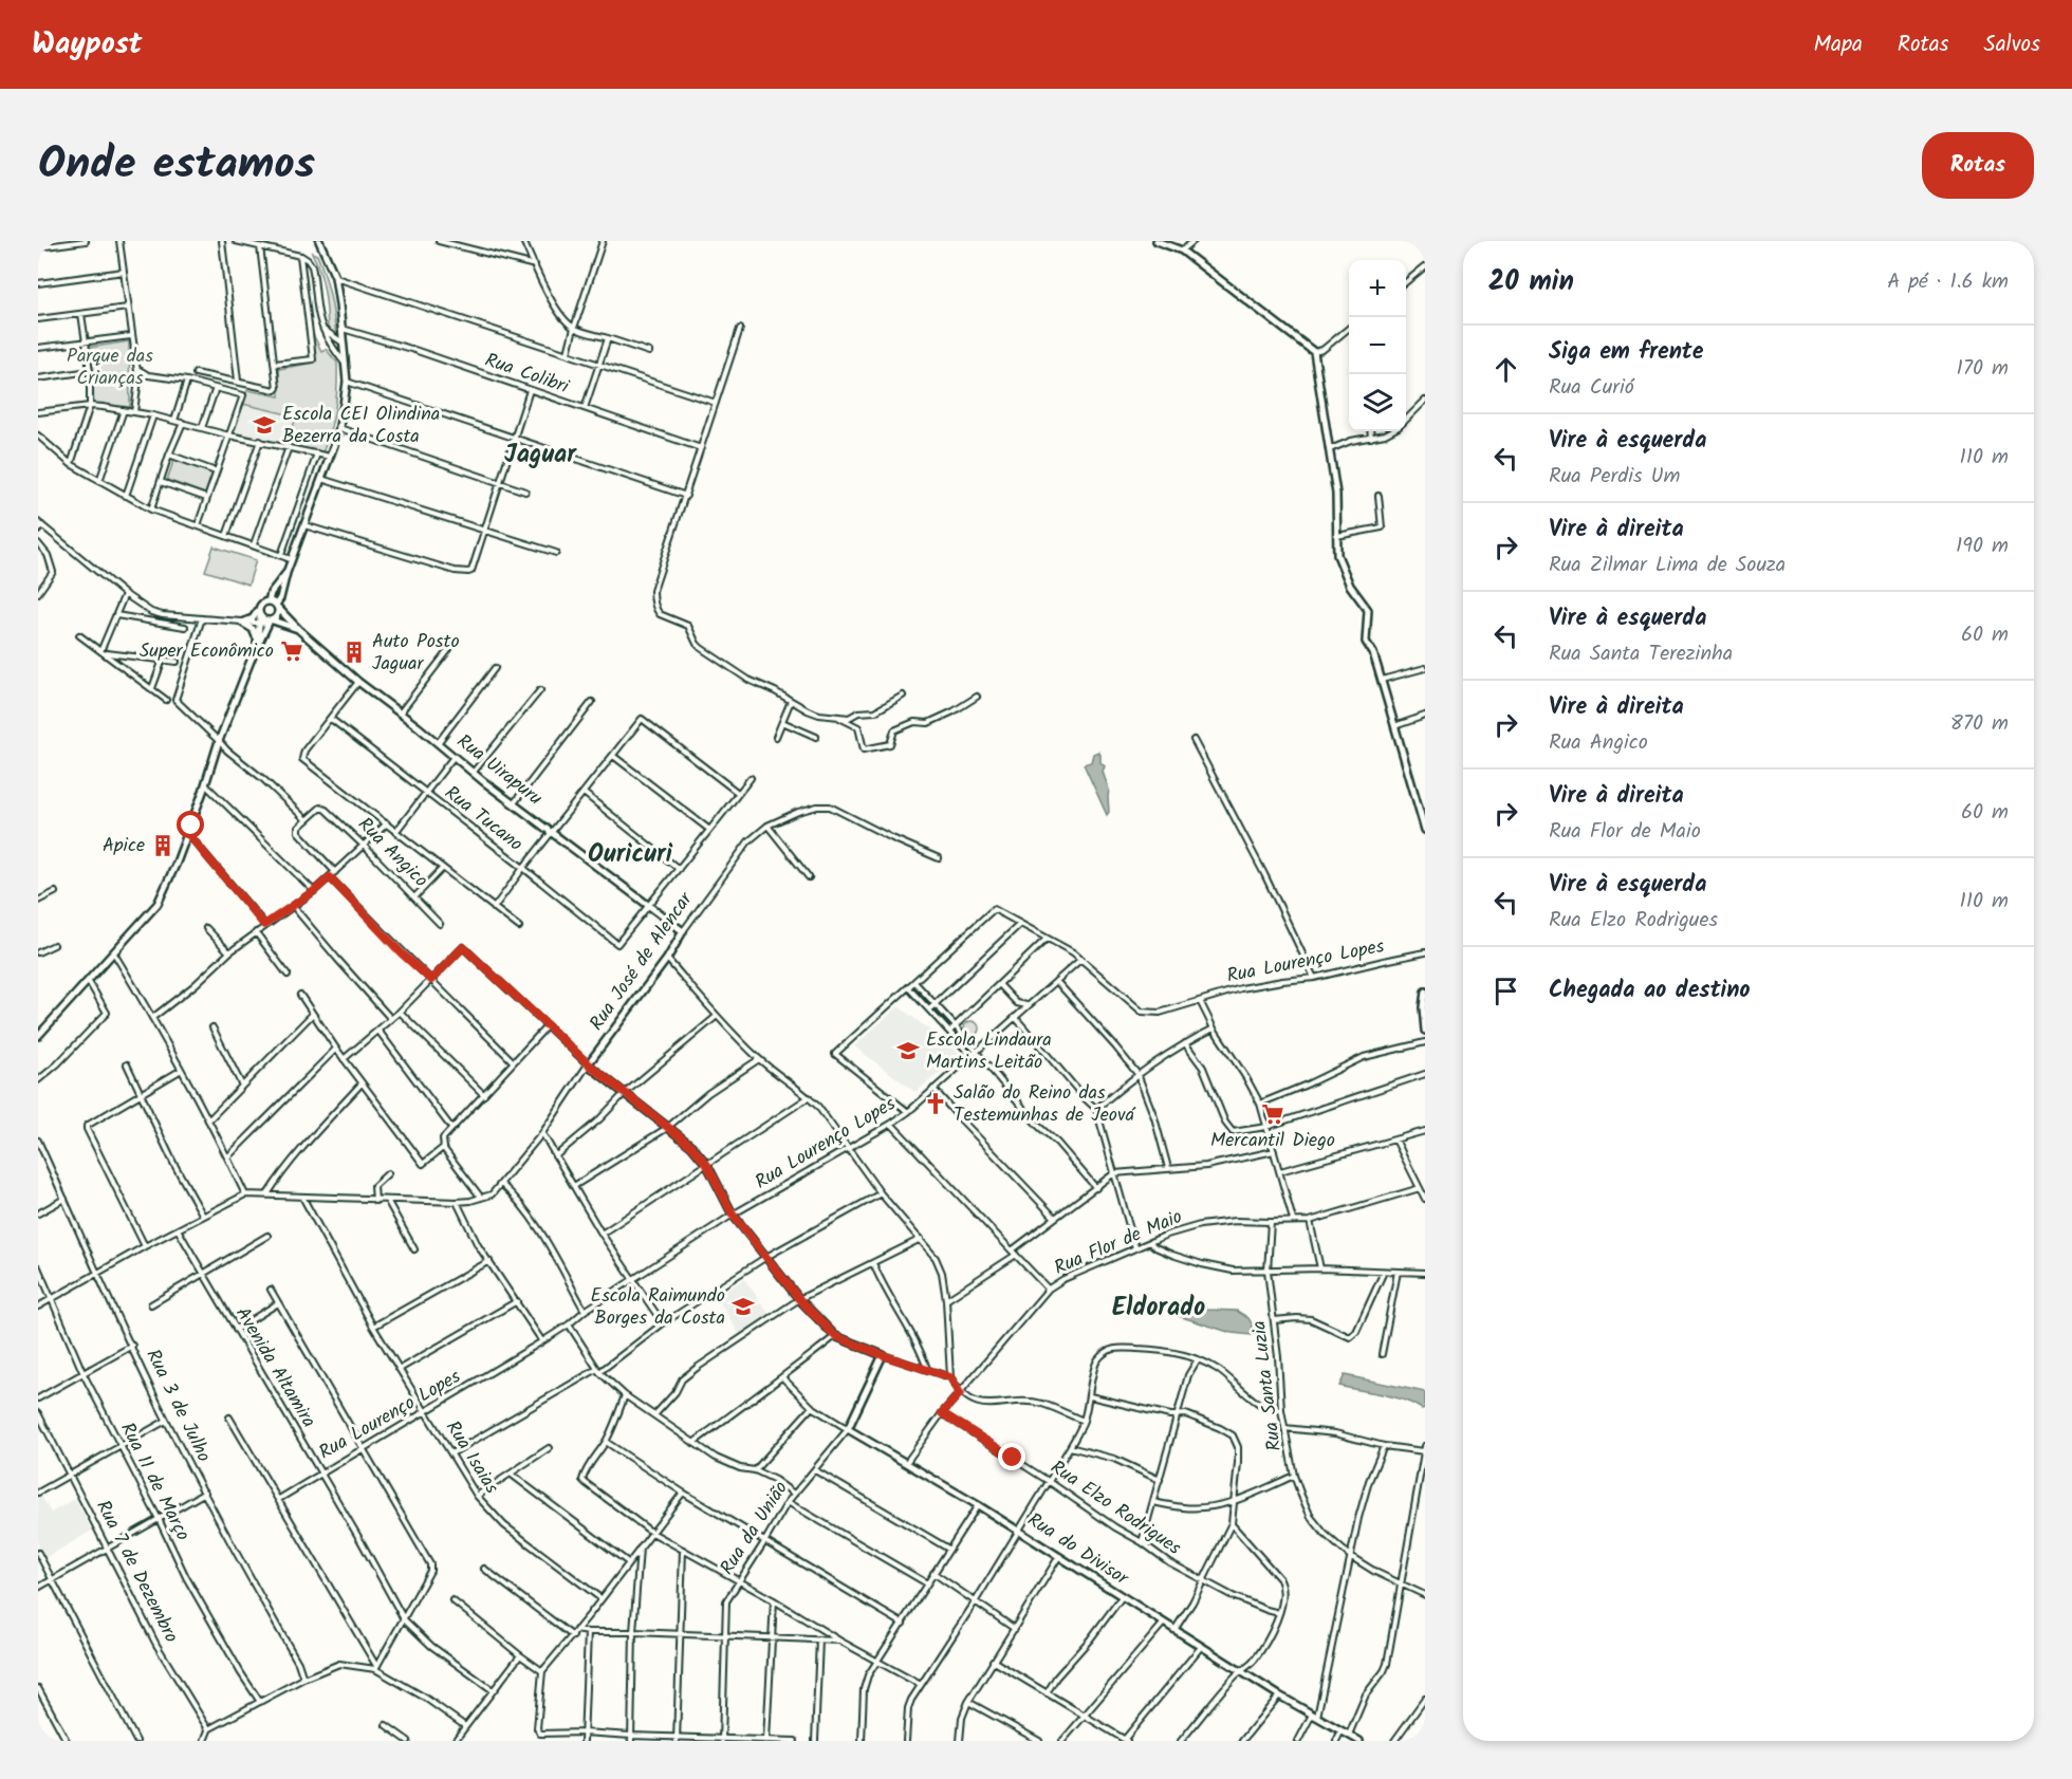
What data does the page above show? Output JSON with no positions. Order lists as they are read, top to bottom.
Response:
{
  "streets": {
    "street": [
      "Rua Colibri",
      "Rua Uirapuru",
      "Rua Tucano",
      "Rua Angico",
      "Rua José de Alencar",
      "Rua Lourenço Lopes",
      "Rua Flor de Maio",
      "Avenida Altamira",
      "Rua Santa Luzia",
      "Rua 3 de Julho",
      "Rua Isaias",
      "Rua 11 de Março",
      "Rua Elzo Rodrigues",
      "Rua da União",
      "Rua do Divisor",
      "Rua 7 de Dezembro"
    ]
  },
  "crossings": [
    ["Rua Uirapuru", "Rua Tucano"],
    ["Rua Uirapuru", "Rua José de Alencar"],
    ["Rua José de Alencar", "Rua Isaias"],
    ["Rua Lourenço Lopes", "Avenida Altamira"],
    ["Rua Lourenço Lopes", "Rua Isaias"],
    ["Rua Flor de Maio", "Rua Santa Luzia"],
    ["Rua Flor de Maio", "Rua Elzo Rodrigues"],
    ["Rua Flor de Maio", "Rua do Divisor"],
    ["Rua da União", "Rua do Divisor"]
  ],
  "districts": ["Jaguar", "Ouricuri", "Eldorado"],
  "parks": ["Parque das Crianças"],
  "places": {
    "school or university": ["Escola CEI Olindina Bezerra da Costa", "Escola Lindaura Martins Leitão", "Escola Raimundo Borges da Costa"],
    "supermarket": ["Super Econômico", "Mercantil Diego"],
    "building": ["Auto Posto Jaguar", "Apice"],
    "church": ["Salão do Reino das Testemunhas de Jeová"]
  },
  "page": {
    "header": "Waypost",
    "nav": ["Mapa", "Rotas", "Salvos"],
    "title": "Onde estamos",
    "buttons": "Rotas",
    "heading": ["20 min", "A pé · 1.6 km"],
    "map_buttons": ["+", "−"],
    "list": [
      ["Siga em frente", "Rua Curió", "170 m"],
      ["Vire à esquerda", "Rua Perdis Um", "110 m"],
      ["Vire à direita", "Rua Zilmar Lima de Souza", "190 m"],
      ["Vire à esquerda", "Rua Santa Terezinha", "60 m"],
      ["Vire à direita", "Rua Angico", "870 m"],
      ["Vire à direita", "Rua Flor de Maio", "60 m"],
      ["Vire à esquerda", "Rua Elzo Rodrigues", "110 m"],
      "Chegada ao destino"
    ]
  }
}
